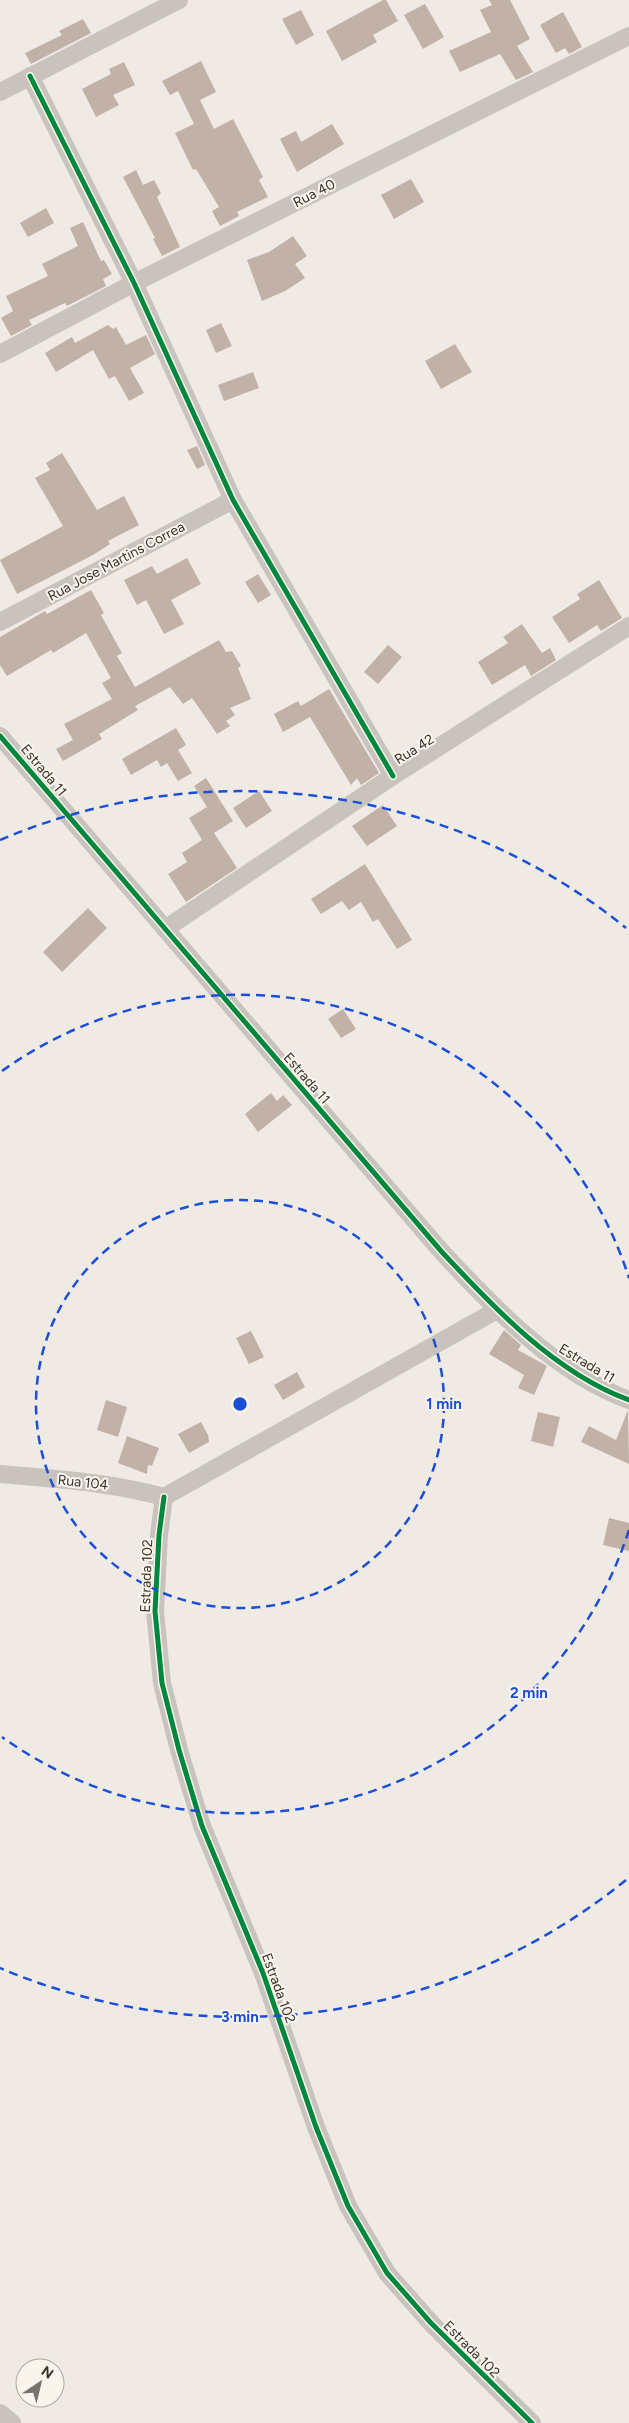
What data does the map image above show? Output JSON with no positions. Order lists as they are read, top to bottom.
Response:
{
  "streets": {
    "street": [
      "Rua 40",
      "Rua Jose Martins Correa",
      "Rua 42",
      "Estrada 11",
      "Rua 104",
      "Estrada 102"
    ]
  },
  "crossings": [
    ["Rua 42", "Estrada 11"],
    ["Rua 104", "Estrada 102"]
  ],
  "north": "top right",
  "rings": ["1 min", "2 min", "3 min"]
}
